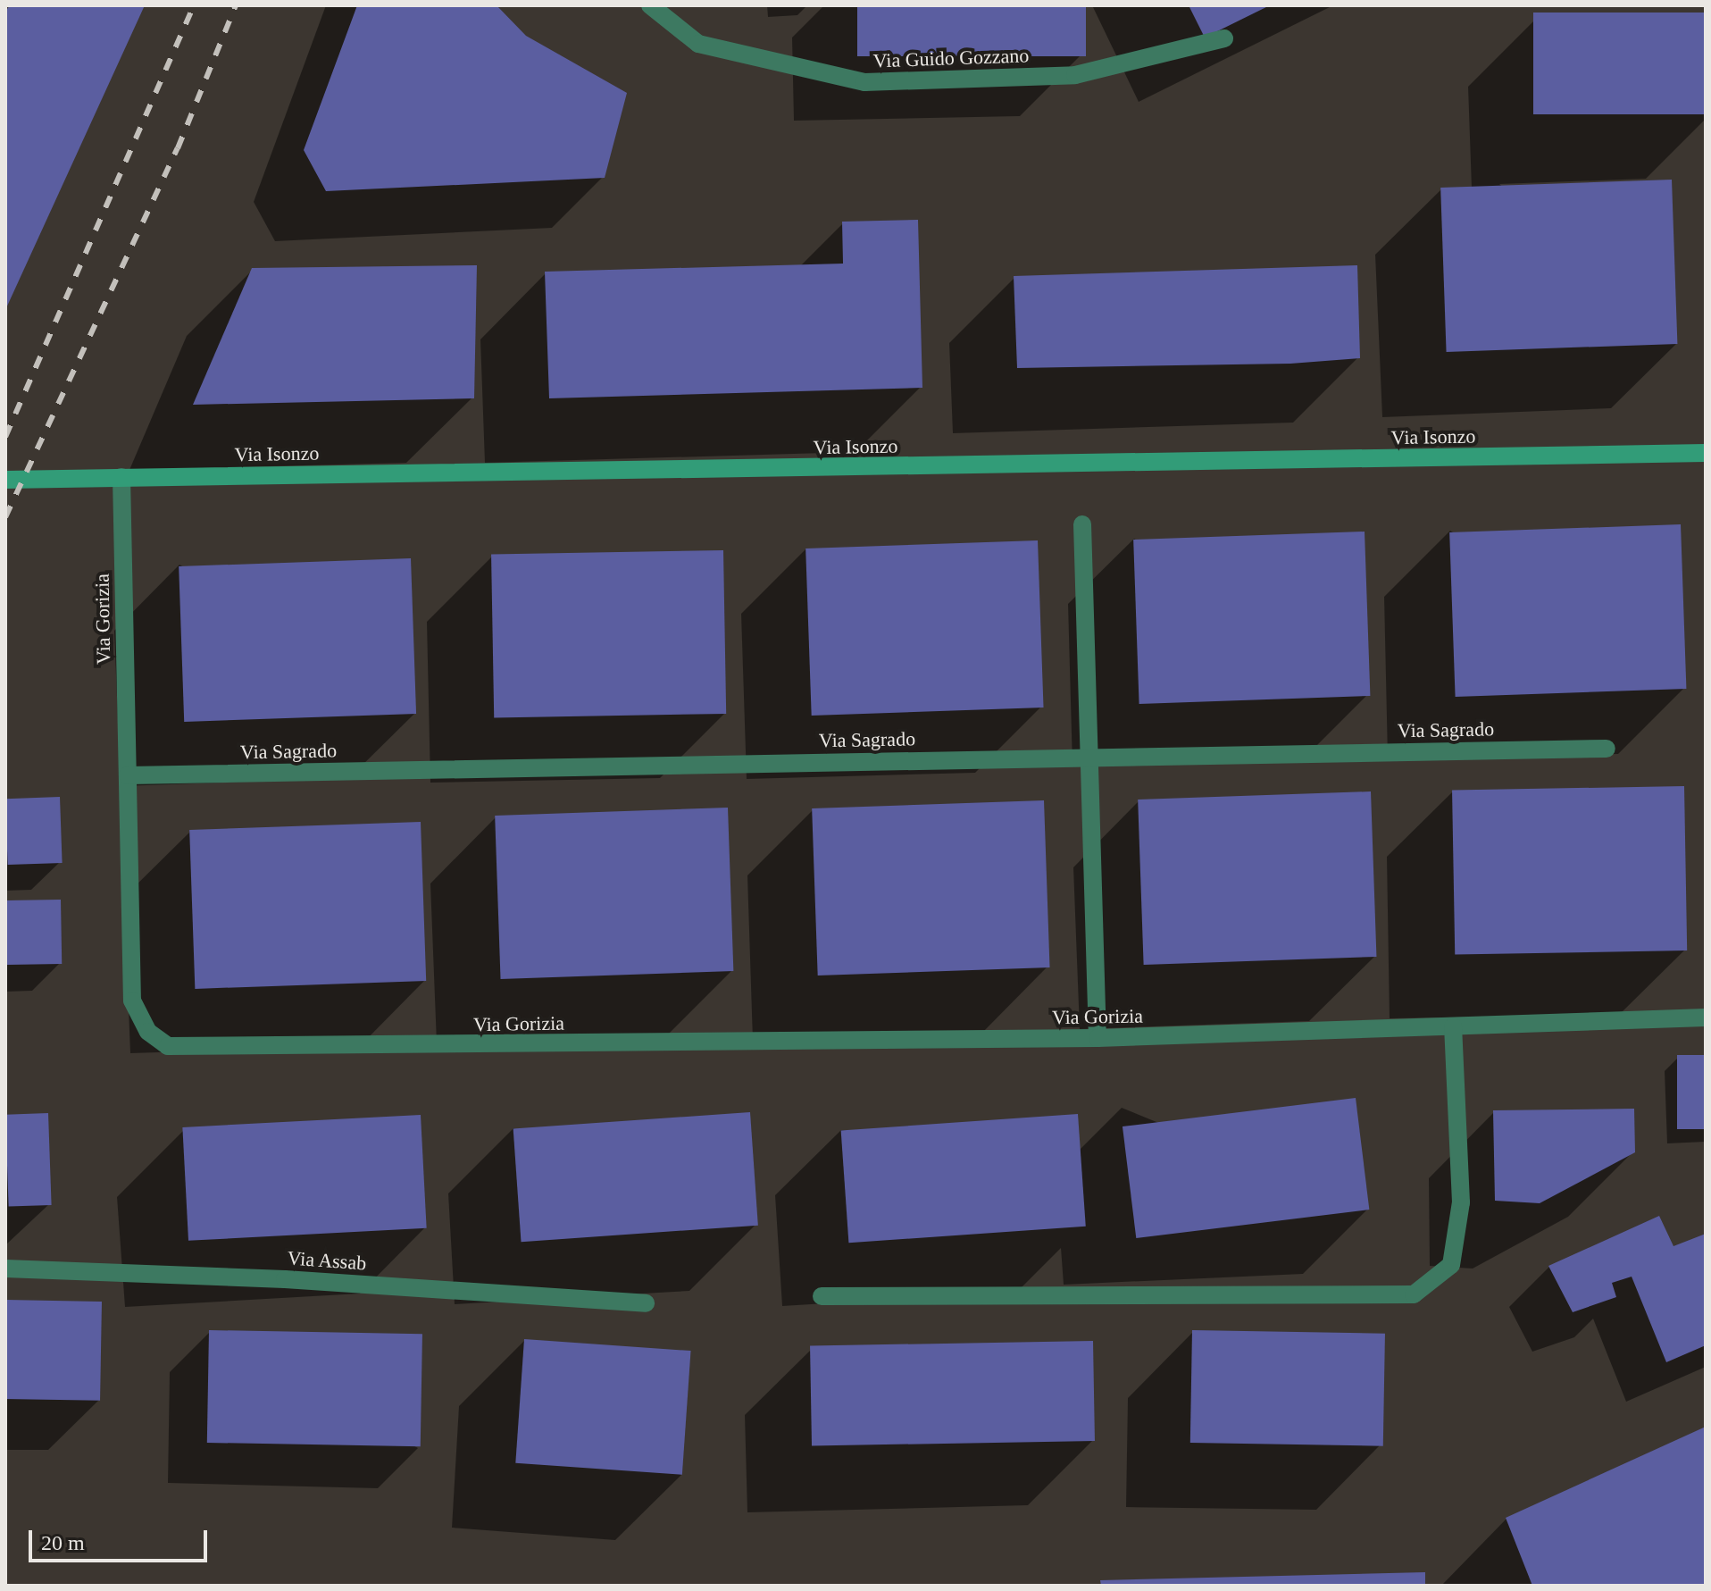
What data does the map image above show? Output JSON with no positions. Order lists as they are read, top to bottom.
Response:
{
  "streets": {
    "main road": ["Via Isonzo"],
    "street": [
      "Via Guido Gozzano",
      "Via Gorizia",
      "Via Sagrado",
      "Via Assab"
    ]
  },
  "crossings": [
    ["Via Isonzo", "Via Gorizia"],
    ["Via Gorizia", "Via Sagrado"]
  ],
  "scale_bar": "20 m"
}
